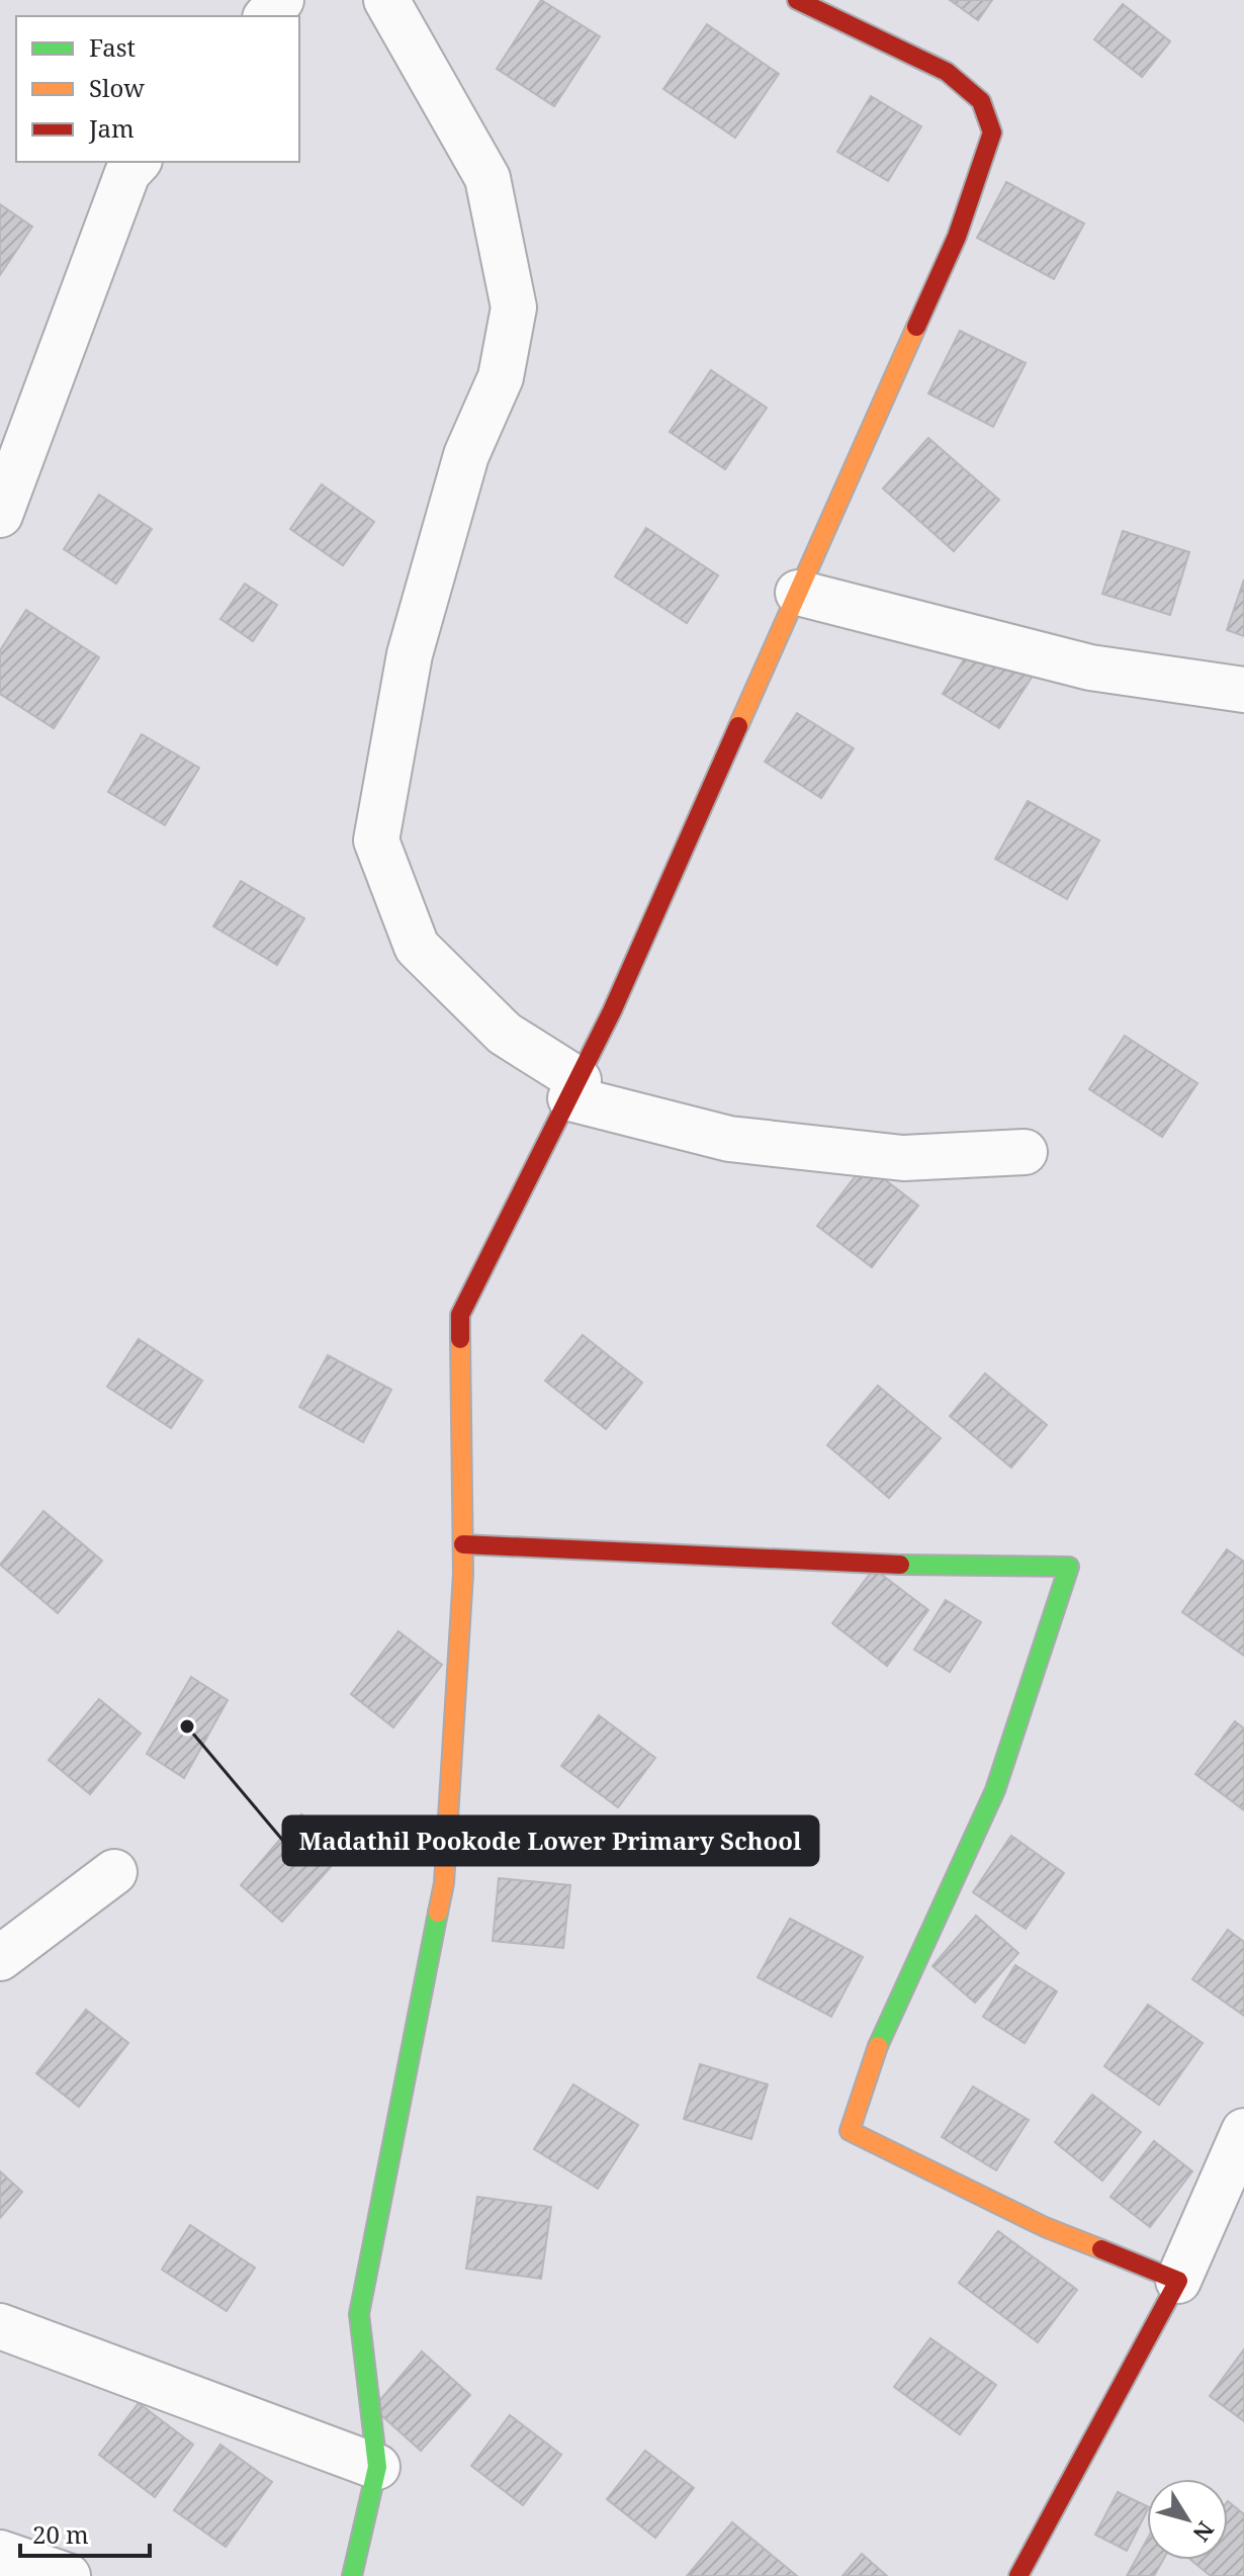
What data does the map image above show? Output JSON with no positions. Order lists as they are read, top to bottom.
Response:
{
  "places": ["Madathil Pookode Lower Primary School"],
  "legend": ["Fast", "Slow", "Jam"],
  "scale_bar": "20 m",
  "north": "bottom right"
}
